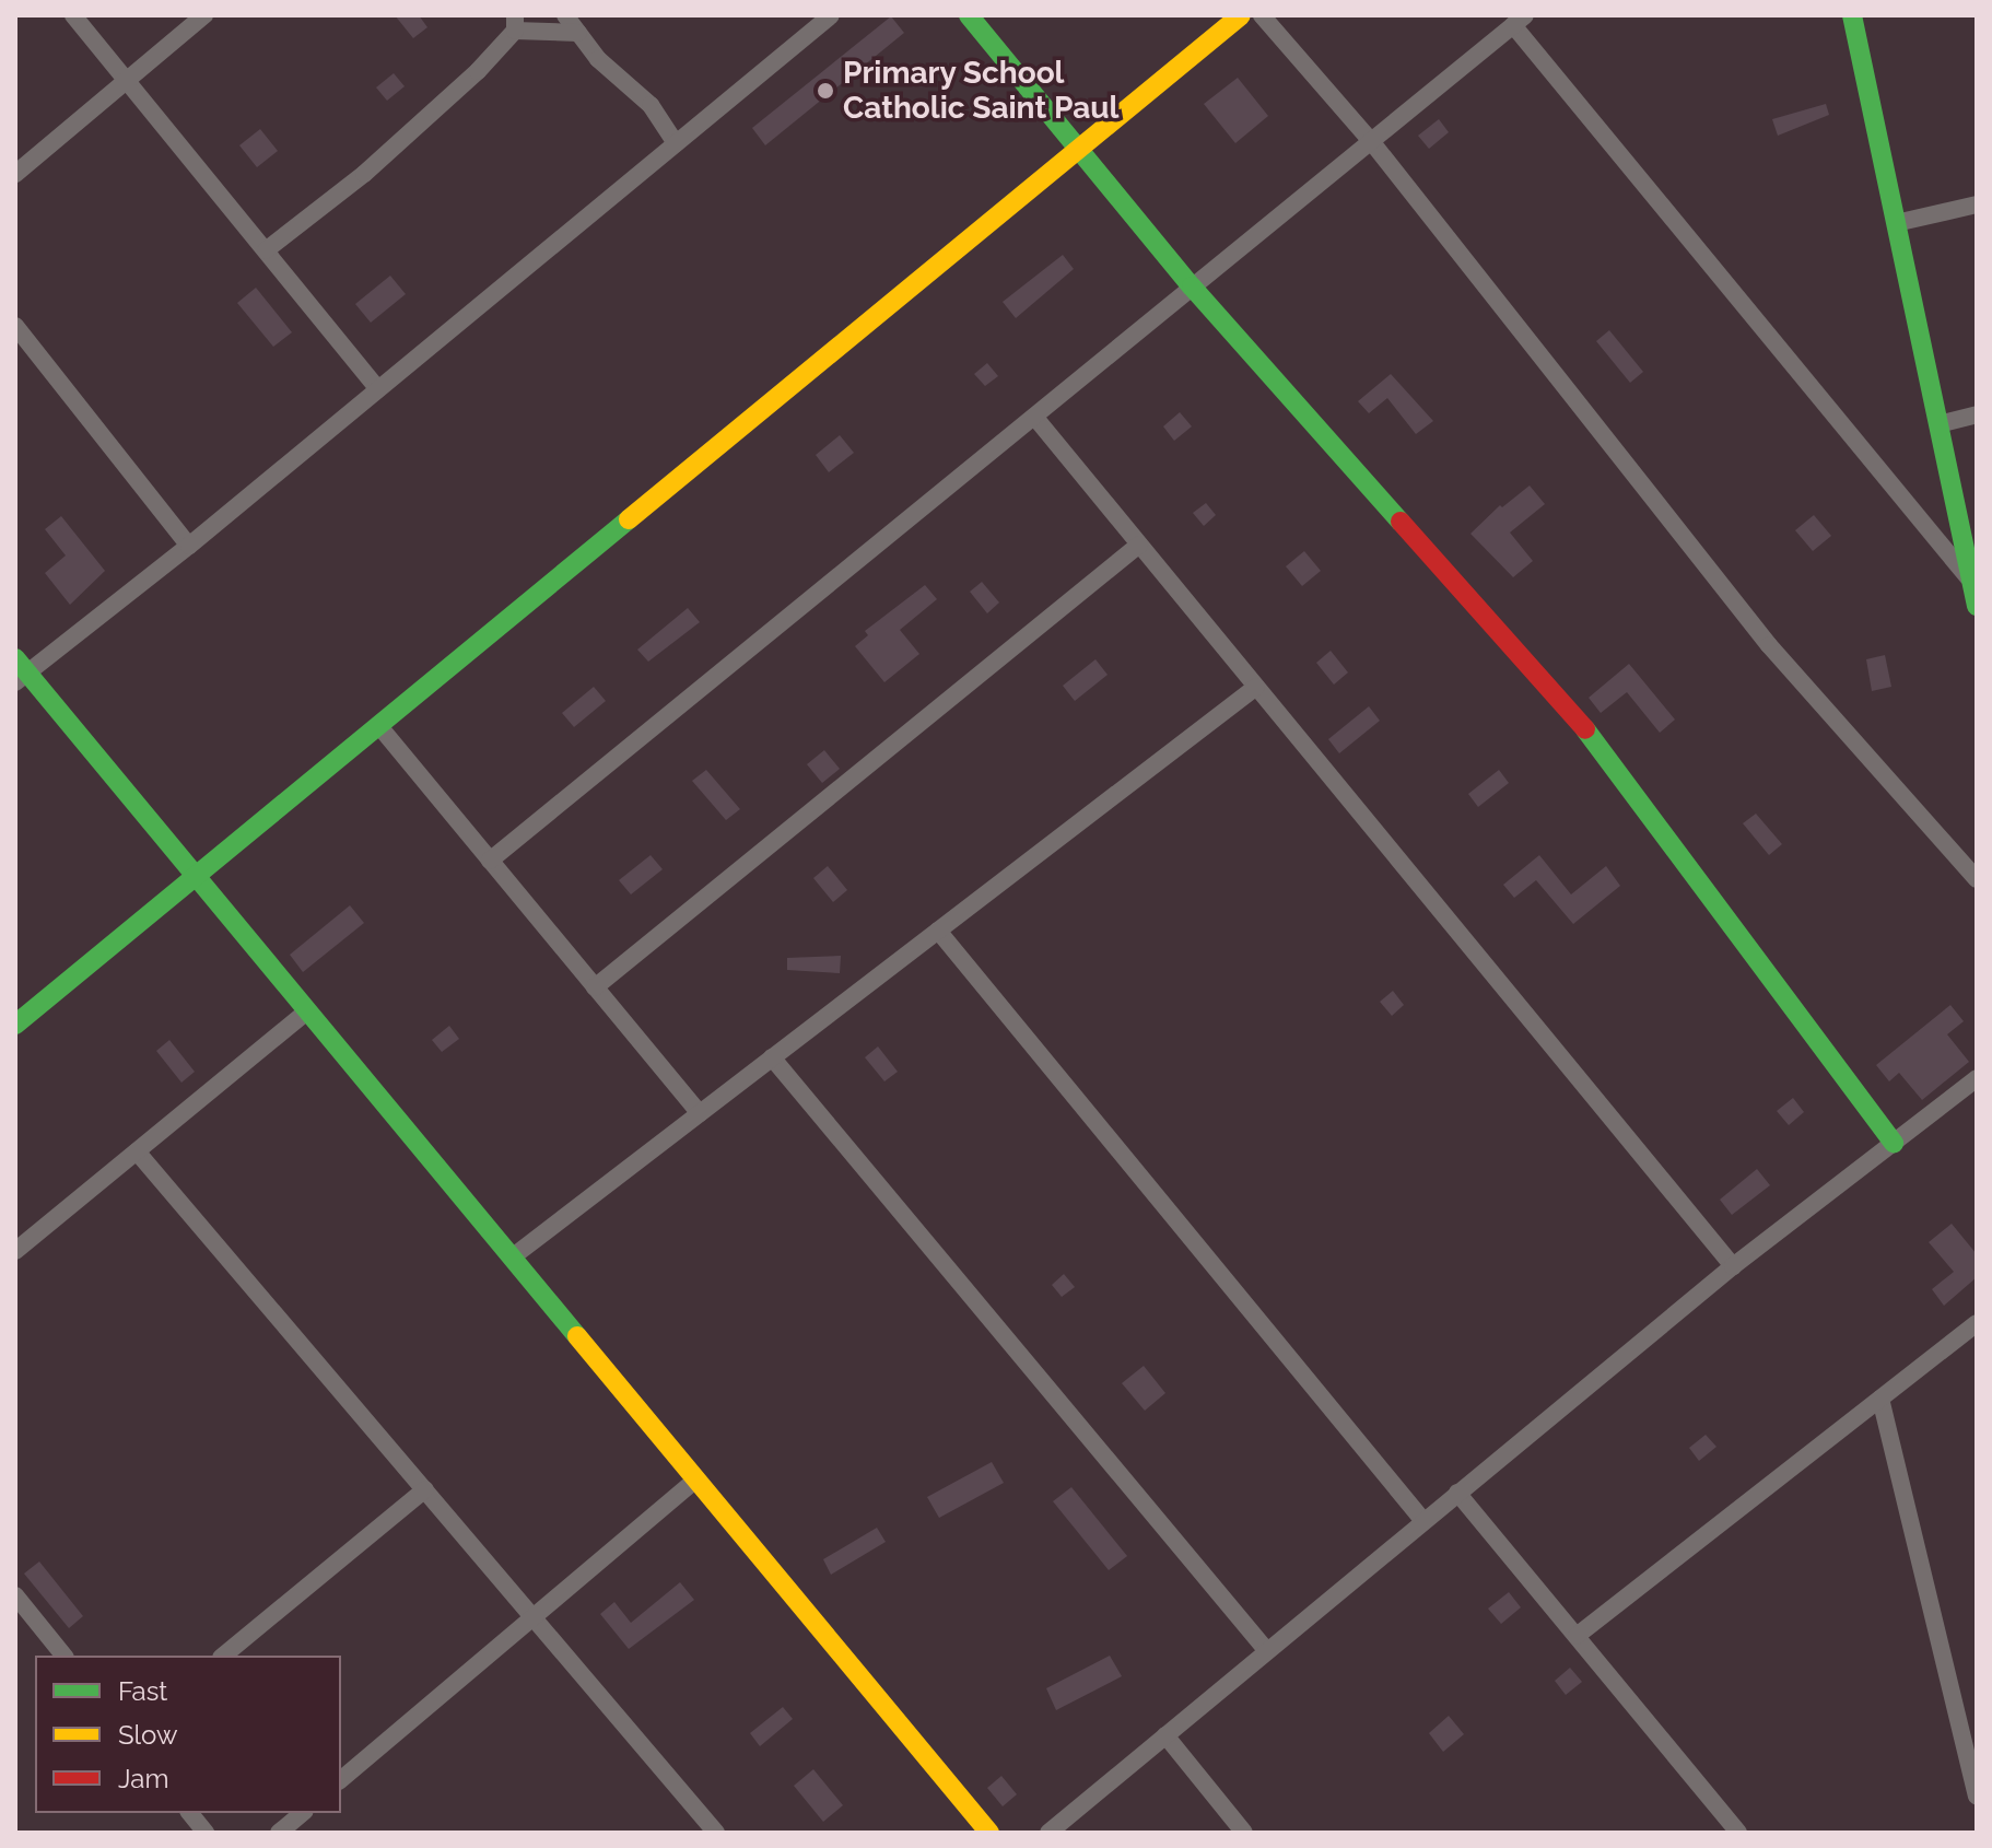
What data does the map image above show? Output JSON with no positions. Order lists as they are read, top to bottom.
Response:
{
  "places": ["Primary School Catholic Saint Paul"],
  "legend": ["Fast", "Slow", "Jam"]
}
